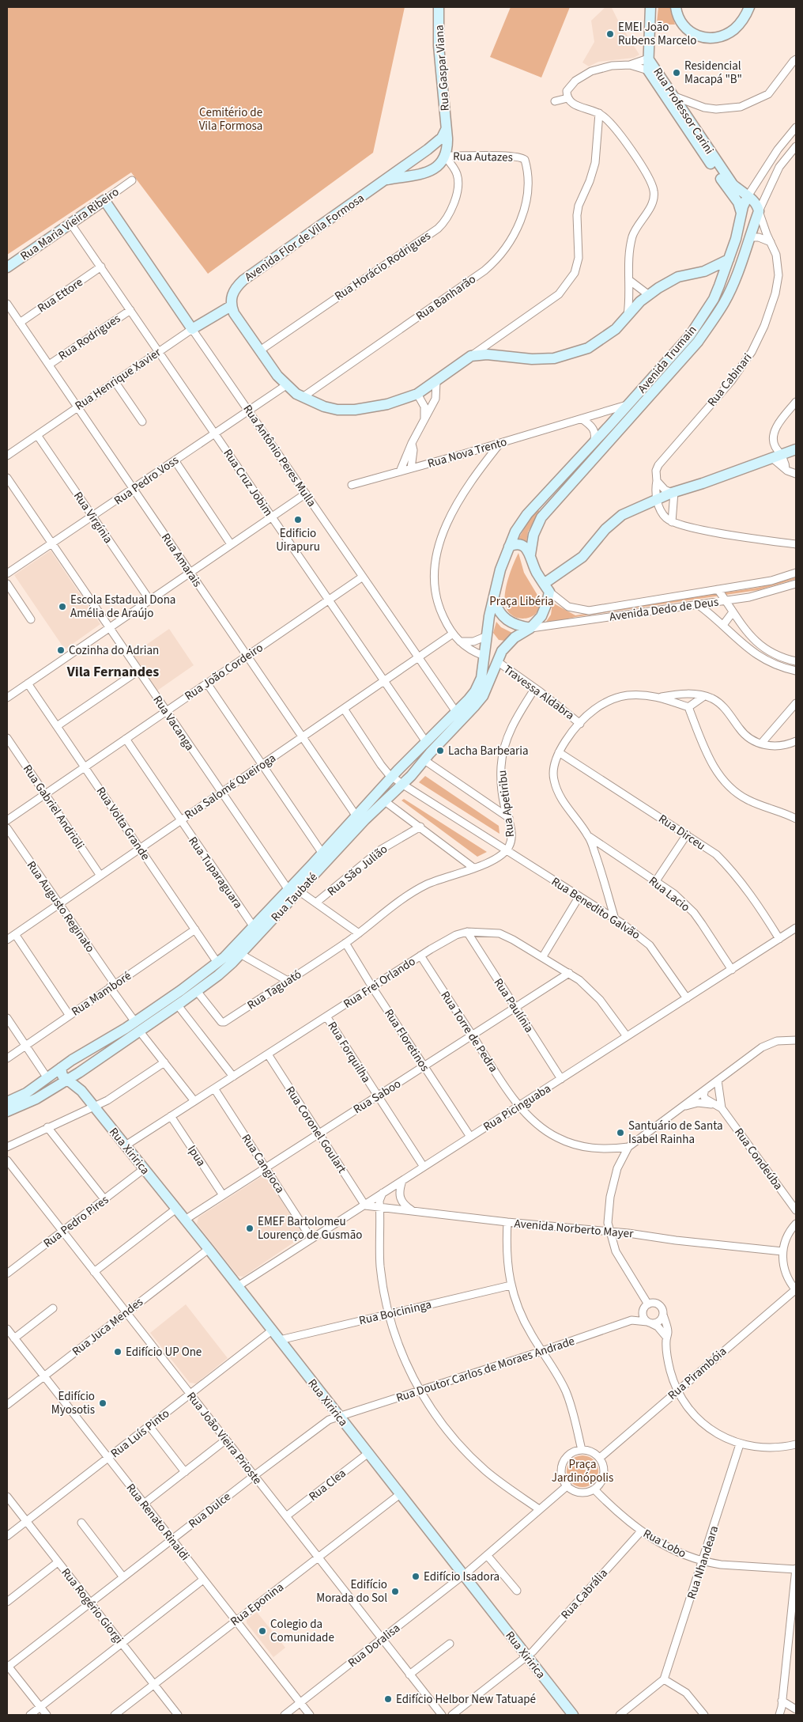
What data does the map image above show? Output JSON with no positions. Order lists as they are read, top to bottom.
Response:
{
  "streets": {
    "main road": [
      "Rua Gaspar Viana",
      "Rua Professor Carini",
      "Rua Maria Vieira Ribeiro",
      "Avenida Flor de Vila Formosa",
      "Avenida Trumain",
      "Rua Henrique Xavier",
      "Rua Antônio Peres Mulla",
      "Rua Taubaté",
      "Rua Xiririca"
    ],
    "street": [
      "Rua Autazes",
      "Rua Horácio Rodrigues",
      "Rua Ettore",
      "Rua Banharão",
      "Rua Rodrigues",
      "Rua Cabinari",
      "Rua Nova Trento",
      "Rua Pedro Voss",
      "Rua Cruz Jobim",
      "Rua Virgínia",
      "Rua Amarais",
      "Avenida Dedo de Deus",
      "Rua João Cordeiro",
      "Travessa Aldabra",
      "Rua Vacanga",
      "Rua Salomé Queiroga",
      "Rua Apetiribu",
      "Rua Gabriel Andrioli",
      "Rua Volta Grande",
      "Rua Dirceu",
      "Rua São Julião",
      "Rua Tuparaguara",
      "Rua Lacio",
      "Rua Augusto Reginato",
      "Rua Benedito Galvão",
      "Rua Frei Orlando",
      "Rua Taguató",
      "Rua Mamboré",
      "Rua Paulínia",
      "Rua Torre de Pedra",
      "Rua Floretinos",
      "Rua Forquilha",
      "Rua Saboo",
      "Rua Picinguaba",
      "Rua Coronel Goulart",
      "Ipua",
      "Rua Condeúba",
      "Rua Cangioca",
      "Rua Pedro Pires",
      "Avenida Norberto Mayer",
      "Rua Boicininga",
      "Rua Juca Mendes",
      "Rua Doutor Carlos de Moraes Andrade",
      "Rua Pirambóia",
      "Rua Luís Pinto",
      "Rua João Vieira Prioste",
      "Rua Clea",
      "Rua Dulce",
      "Rua Renato Rinaldi",
      "Rua Lobo",
      "Rua Nhandeara",
      "Rua Cabrália",
      "Rua Eponina",
      "Rua Rogério Giorgi",
      "Rua Doralisa"
    ]
  },
  "crossings": [
    ["Rua Gaspar Viana", "Rua Autazes"],
    ["Rua Gaspar Viana", "Avenida Flor de Vila Formosa"],
    ["Rua Gaspar Viana", "Rua Horácio Rodrigues"],
    ["Rua Professor Carini", "Avenida Trumain"],
    ["Rua Professor Carini", "Rua Cabinari"],
    ["Rua Autazes", "Avenida Flor de Vila Formosa"],
    ["Rua Autazes", "Rua Horácio Rodrigues"],
    ["Rua Autazes", "Rua Banharão"],
    ["Rua Maria Vieira Ribeiro", "Rua Antônio Peres Mulla"],
    ["Rua Maria Vieira Ribeiro", "Rua Cruz Jobim"],
    ["Avenida Flor de Vila Formosa", "Rua Horácio Rodrigues"],
    ["Avenida Flor de Vila Formosa", "Rua Henrique Xavier"],
    ["Rua Ettore", "Rua Cruz Jobim"],
    ["Rua Ettore", "Rua Amarais"],
    ["Rua Rodrigues", "Rua Cruz Jobim"],
    ["Rua Rodrigues", "Rua Amarais"],
    ["Avenida Trumain", "Rua Cabinari"],
    ["Avenida Trumain", "Rua Nova Trento"],
    ["Rua Henrique Xavier", "Rua Antônio Peres Mulla"],
    ["Rua Henrique Xavier", "Rua Cruz Jobim"],
    ["Rua Henrique Xavier", "Rua Virgínia"],
    ["Rua Henrique Xavier", "Rua Amarais"],
    ["Rua Antônio Peres Mulla", "Rua Pedro Voss"],
    ["Rua Antônio Peres Mulla", "Rua João Cordeiro"],
    ["Rua Antônio Peres Mulla", "Rua Salomé Queiroga"],
    ["Rua Antônio Peres Mulla", "Rua Taubaté"],
    ["Rua Pedro Voss", "Rua Cruz Jobim"],
    ["Rua Pedro Voss", "Rua Virgínia"],
    ["Rua Pedro Voss", "Rua Amarais"],
    ["Rua Pedro Voss", "Rua Vacanga"],
    ["Rua Cruz Jobim", "Rua João Cordeiro"],
    ["Rua Cruz Jobim", "Rua Salomé Queiroga"],
    ["Rua Cruz Jobim", "Rua Taubaté"],
    ["Rua Amarais", "Rua João Cordeiro"],
    ["Rua Amarais", "Rua Salomé Queiroga"],
    ["Rua Amarais", "Rua Taubaté"],
    ["Avenida Dedo de Deus", "Rua Taubaté"],
    ["Rua João Cordeiro", "Rua Vacanga"],
    ["Rua João Cordeiro", "Rua Gabriel Andrioli"],
    ["Rua João Cordeiro", "Rua Volta Grande"],
    ["Rua João Cordeiro", "Rua Tuparaguara"],
    ["Travessa Aldabra", "Rua Apetiribu"],
    ["Travessa Aldabra", "Rua Taubaté"],
    ["Rua Vacanga", "Rua Salomé Queiroga"],
    ["Rua Vacanga", "Rua Taubaté"],
    ["Rua Salomé Queiroga", "Rua Gabriel Andrioli"],
    ["Rua Salomé Queiroga", "Rua Volta Grande"],
    ["Rua Salomé Queiroga", "Rua Tuparaguara"],
    ["Rua Salomé Queiroga", "Rua Augusto Reginato"],
    ["Rua Salomé Queiroga", "Rua Benedito Galvão"],
    ["Rua Apetiribu", "Rua Benedito Galvão"],
    ["Rua Apetiribu", "Rua Taguató"],
    ["Rua Volta Grande", "Rua Taubaté"],
    ["Rua Volta Grande", "Rua Mamboré"],
    ["Rua Dirceu", "Rua Picinguaba"],
    ["Rua Tuparaguara", "Rua Taubaté"],
    ["Rua Lacio", "Rua Picinguaba"],
    ["Rua Taubaté", "Rua Augusto Reginato"],
    ["Rua Taubaté", "Rua Benedito Galvão"],
    ["Rua Taubaté", "Rua Taguató"],
    ["Rua Taubaté", "Rua Xiririca"],
    ["Rua Augusto Reginato", "Rua Frei Orlando"],
    ["Rua Augusto Reginato", "Rua Mamboré"],
    ["Rua Benedito Galvão", "Rua Picinguaba"],
    ["Rua Frei Orlando", "Rua Paulínia"],
    ["Rua Frei Orlando", "Rua Torre de Pedra"],
    ["Rua Frei Orlando", "Rua Floretinos"],
    ["Rua Frei Orlando", "Rua Forquilha"],
    ["Rua Frei Orlando", "Rua Saboo"],
    ["Rua Frei Orlando", "Rua Picinguaba"],
    ["Rua Frei Orlando", "Rua Coronel Goulart"],
    ["Rua Frei Orlando", "Rua Xiririca"],
    ["Rua Frei Orlando", "Ipua"],
    ["Rua Frei Orlando", "Rua Cangioca"],
    ["Rua Taguató", "Rua Floretinos"],
    ["Rua Paulínia", "Rua Saboo"],
    ["Rua Paulínia", "Rua Picinguaba"],
    ["Rua Torre de Pedra", "Rua Saboo"],
    ["Rua Torre de Pedra", "Rua Picinguaba"],
    ["Rua Floretinos", "Rua Saboo"],
    ["Rua Floretinos", "Rua Picinguaba"],
    ["Rua Forquilha", "Rua Saboo"],
    ["Rua Forquilha", "Rua Picinguaba"],
    ["Rua Saboo", "Rua Coronel Goulart"],
    ["Rua Saboo", "Rua Xiririca"],
    ["Rua Saboo", "Ipua"],
    ["Rua Saboo", "Rua Cangioca"],
    ["Rua Picinguaba", "Rua Coronel Goulart"],
    ["Rua Picinguaba", "Rua Xiririca"],
    ["Rua Picinguaba", "Rua Cangioca"],
    ["Rua Picinguaba", "Avenida Norberto Mayer"],
    ["Rua Coronel Goulart", "Avenida Norberto Mayer"],
    ["Rua Xiririca", "Rua Pedro Pires"],
    ["Rua Xiririca", "Rua Boicininga"],
    ["Rua Xiririca", "Rua Juca Mendes"],
    ["Rua Xiririca", "Rua Doutor Carlos de Moraes Andrade"],
    ["Rua Xiririca", "Rua Luís Pinto"],
    ["Rua Xiririca", "Rua Clea"],
    ["Rua Xiririca", "Rua Dulce"],
    ["Rua Xiririca", "Rua Cabrália"],
    ["Rua Xiririca", "Rua Eponina"],
    ["Rua Xiririca", "Rua Doralisa"],
    ["Rua Pedro Pires", "Rua João Vieira Prioste"],
    ["Rua Juca Mendes", "Rua João Vieira Prioste"],
    ["Rua Juca Mendes", "Rua Renato Rinaldi"],
    ["Rua Doutor Carlos de Moraes Andrade", "Rua Dulce"],
    ["Rua Pirambóia", "Rua Lobo"],
    ["Rua Luís Pinto", "Rua João Vieira Prioste"],
    ["Rua Luís Pinto", "Rua Renato Rinaldi"],
    ["Rua Luís Pinto", "Rua Rogério Giorgi"],
    ["Rua João Vieira Prioste", "Rua Clea"],
    ["Rua João Vieira Prioste", "Rua Dulce"],
    ["Rua João Vieira Prioste", "Rua Eponina"],
    ["Rua João Vieira Prioste", "Rua Doralisa"],
    ["Rua Dulce", "Rua Renato Rinaldi"],
    ["Rua Dulce", "Rua Rogério Giorgi"],
    ["Rua Renato Rinaldi", "Rua Eponina"],
    ["Rua Renato Rinaldi", "Rua Doralisa"],
    ["Rua Lobo", "Rua Nhandeara"],
    ["Rua Lobo", "Rua Cabrália"],
    ["Rua Eponina", "Rua Rogério Giorgi"]
  ],
  "districts": ["Vila Fernandes"],
  "parks": ["Cemitério de Vila Formosa", "Praça Libéria", "Praça Jardinópolis"],
  "places": [
    "EMEI João Rubens Marcelo",
    "Residencial Macapá \"B\"",
    "Edificio Uirapuru",
    "Escola Estadual Dona Amélia de Araújo",
    "Cozinha do Adrian",
    "Lacha Barbearia",
    "Santuário de Santa Isabel Rainha",
    "EMEF Bartolomeu Lourenço de Gusmão",
    "Edifício UP One",
    "Edifício Myosotis",
    "Edifício Isadora",
    "Edifício Morada do Sol",
    "Colegio da Comunidade",
    "Edifício Helbor New Tatuapé"
  ]
}
